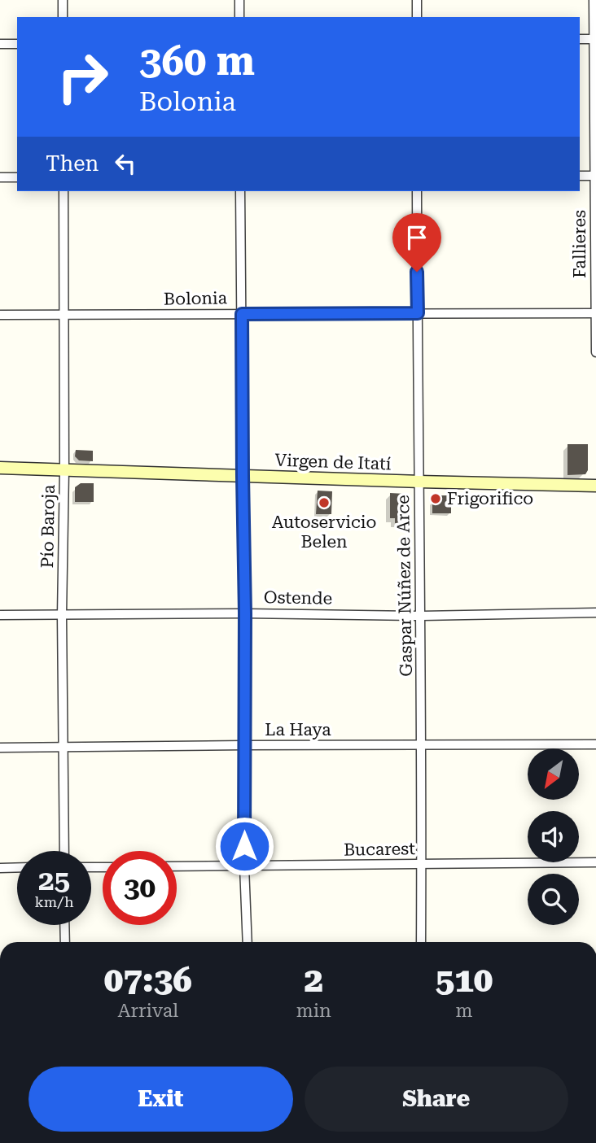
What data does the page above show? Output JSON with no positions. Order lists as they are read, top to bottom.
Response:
{
  "streets": {
    "street": [
      "Fallieres",
      "Bolonia",
      "Virgen de Itatí",
      "Pío Baroja",
      "Gaspar Núñez de Arce",
      "Ostende",
      "La Haya",
      "Bucarest"
    ]
  },
  "crossings": [
    ["Fallieres", "Bolonia"],
    ["Bolonia", "Pío Baroja"],
    ["Bolonia", "Gaspar Núñez de Arce"],
    ["Virgen de Itatí", "Pío Baroja"],
    ["Virgen de Itatí", "Gaspar Núñez de Arce"],
    ["Pío Baroja", "Ostende"],
    ["Pío Baroja", "La Haya"],
    ["Gaspar Núñez de Arce", "Ostende"],
    ["Gaspar Núñez de Arce", "La Haya"],
    ["Gaspar Núñez de Arce", "Bucarest"]
  ],
  "places": ["Frigorifico", "Autoservicio Belen"],
  "north": "bottom left",
  "page": {
    "turn": ["360 m", "Bolonia"],
    "then": "Then",
    "speed": "25 km/h",
    "limit": "30",
    "eta": [
      "07:36",
      "Arrival",
      "2",
      "min",
      "510",
      "m"
    ],
    "buttons": ["Exit", "Share"]
  }
}
